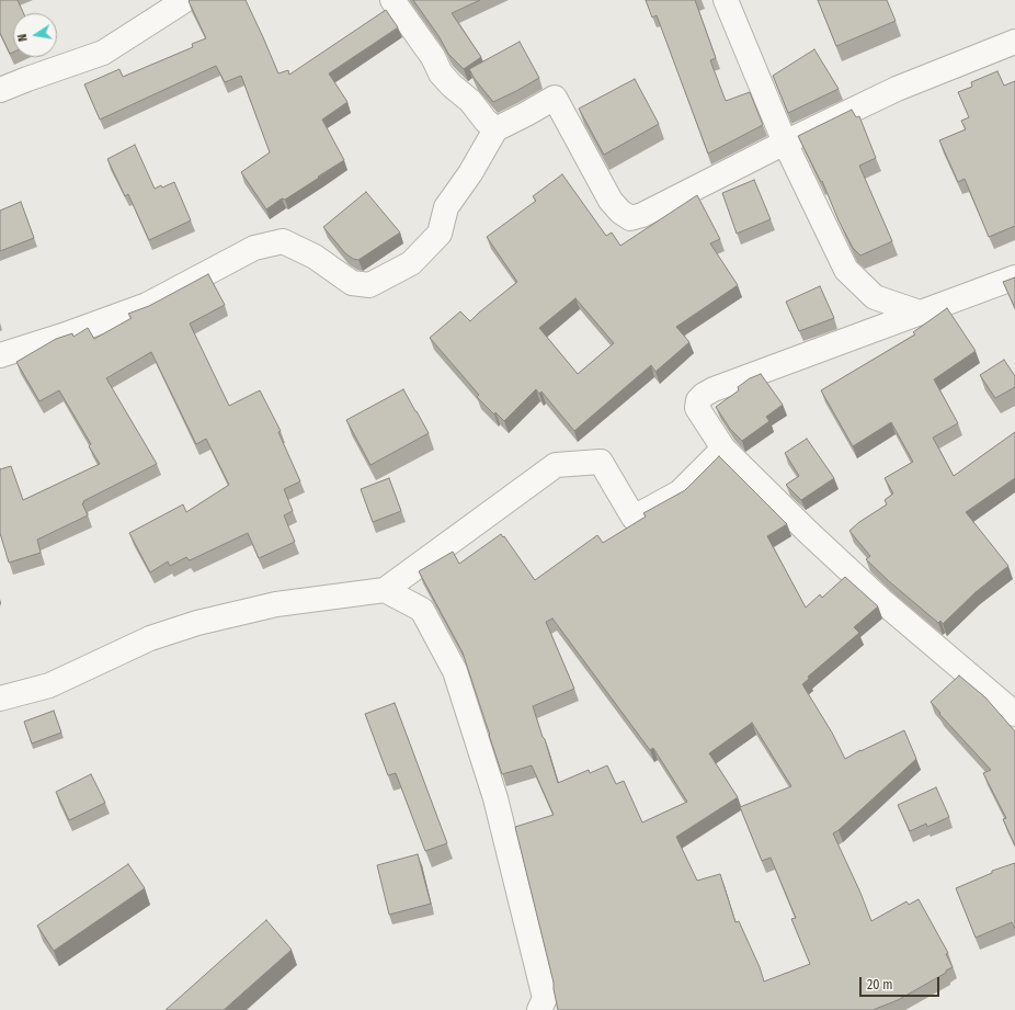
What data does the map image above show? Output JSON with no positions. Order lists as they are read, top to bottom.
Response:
{
  "scale_bar": "20 m",
  "north": "left"
}
